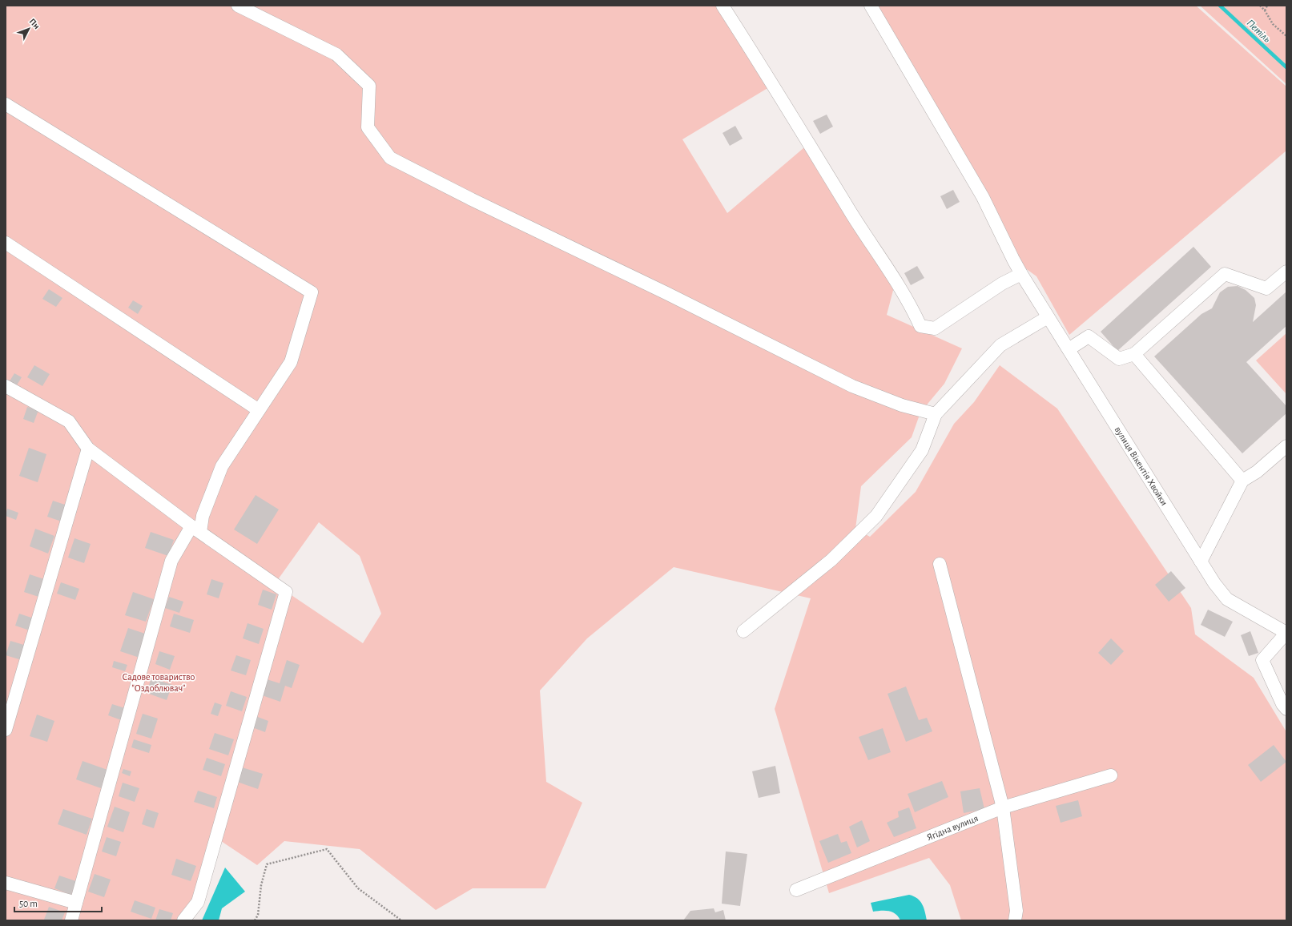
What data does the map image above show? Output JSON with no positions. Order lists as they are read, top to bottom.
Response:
{
  "streets": {
    "street": ["вулиця Вікентія Хвойки", "Ягідна вулиця"]
  },
  "water": ["Петіль"],
  "parks": ["Садове товариство \"Оздоблювач\""],
  "scale_bar": "50 m",
  "north": "top right"
}
